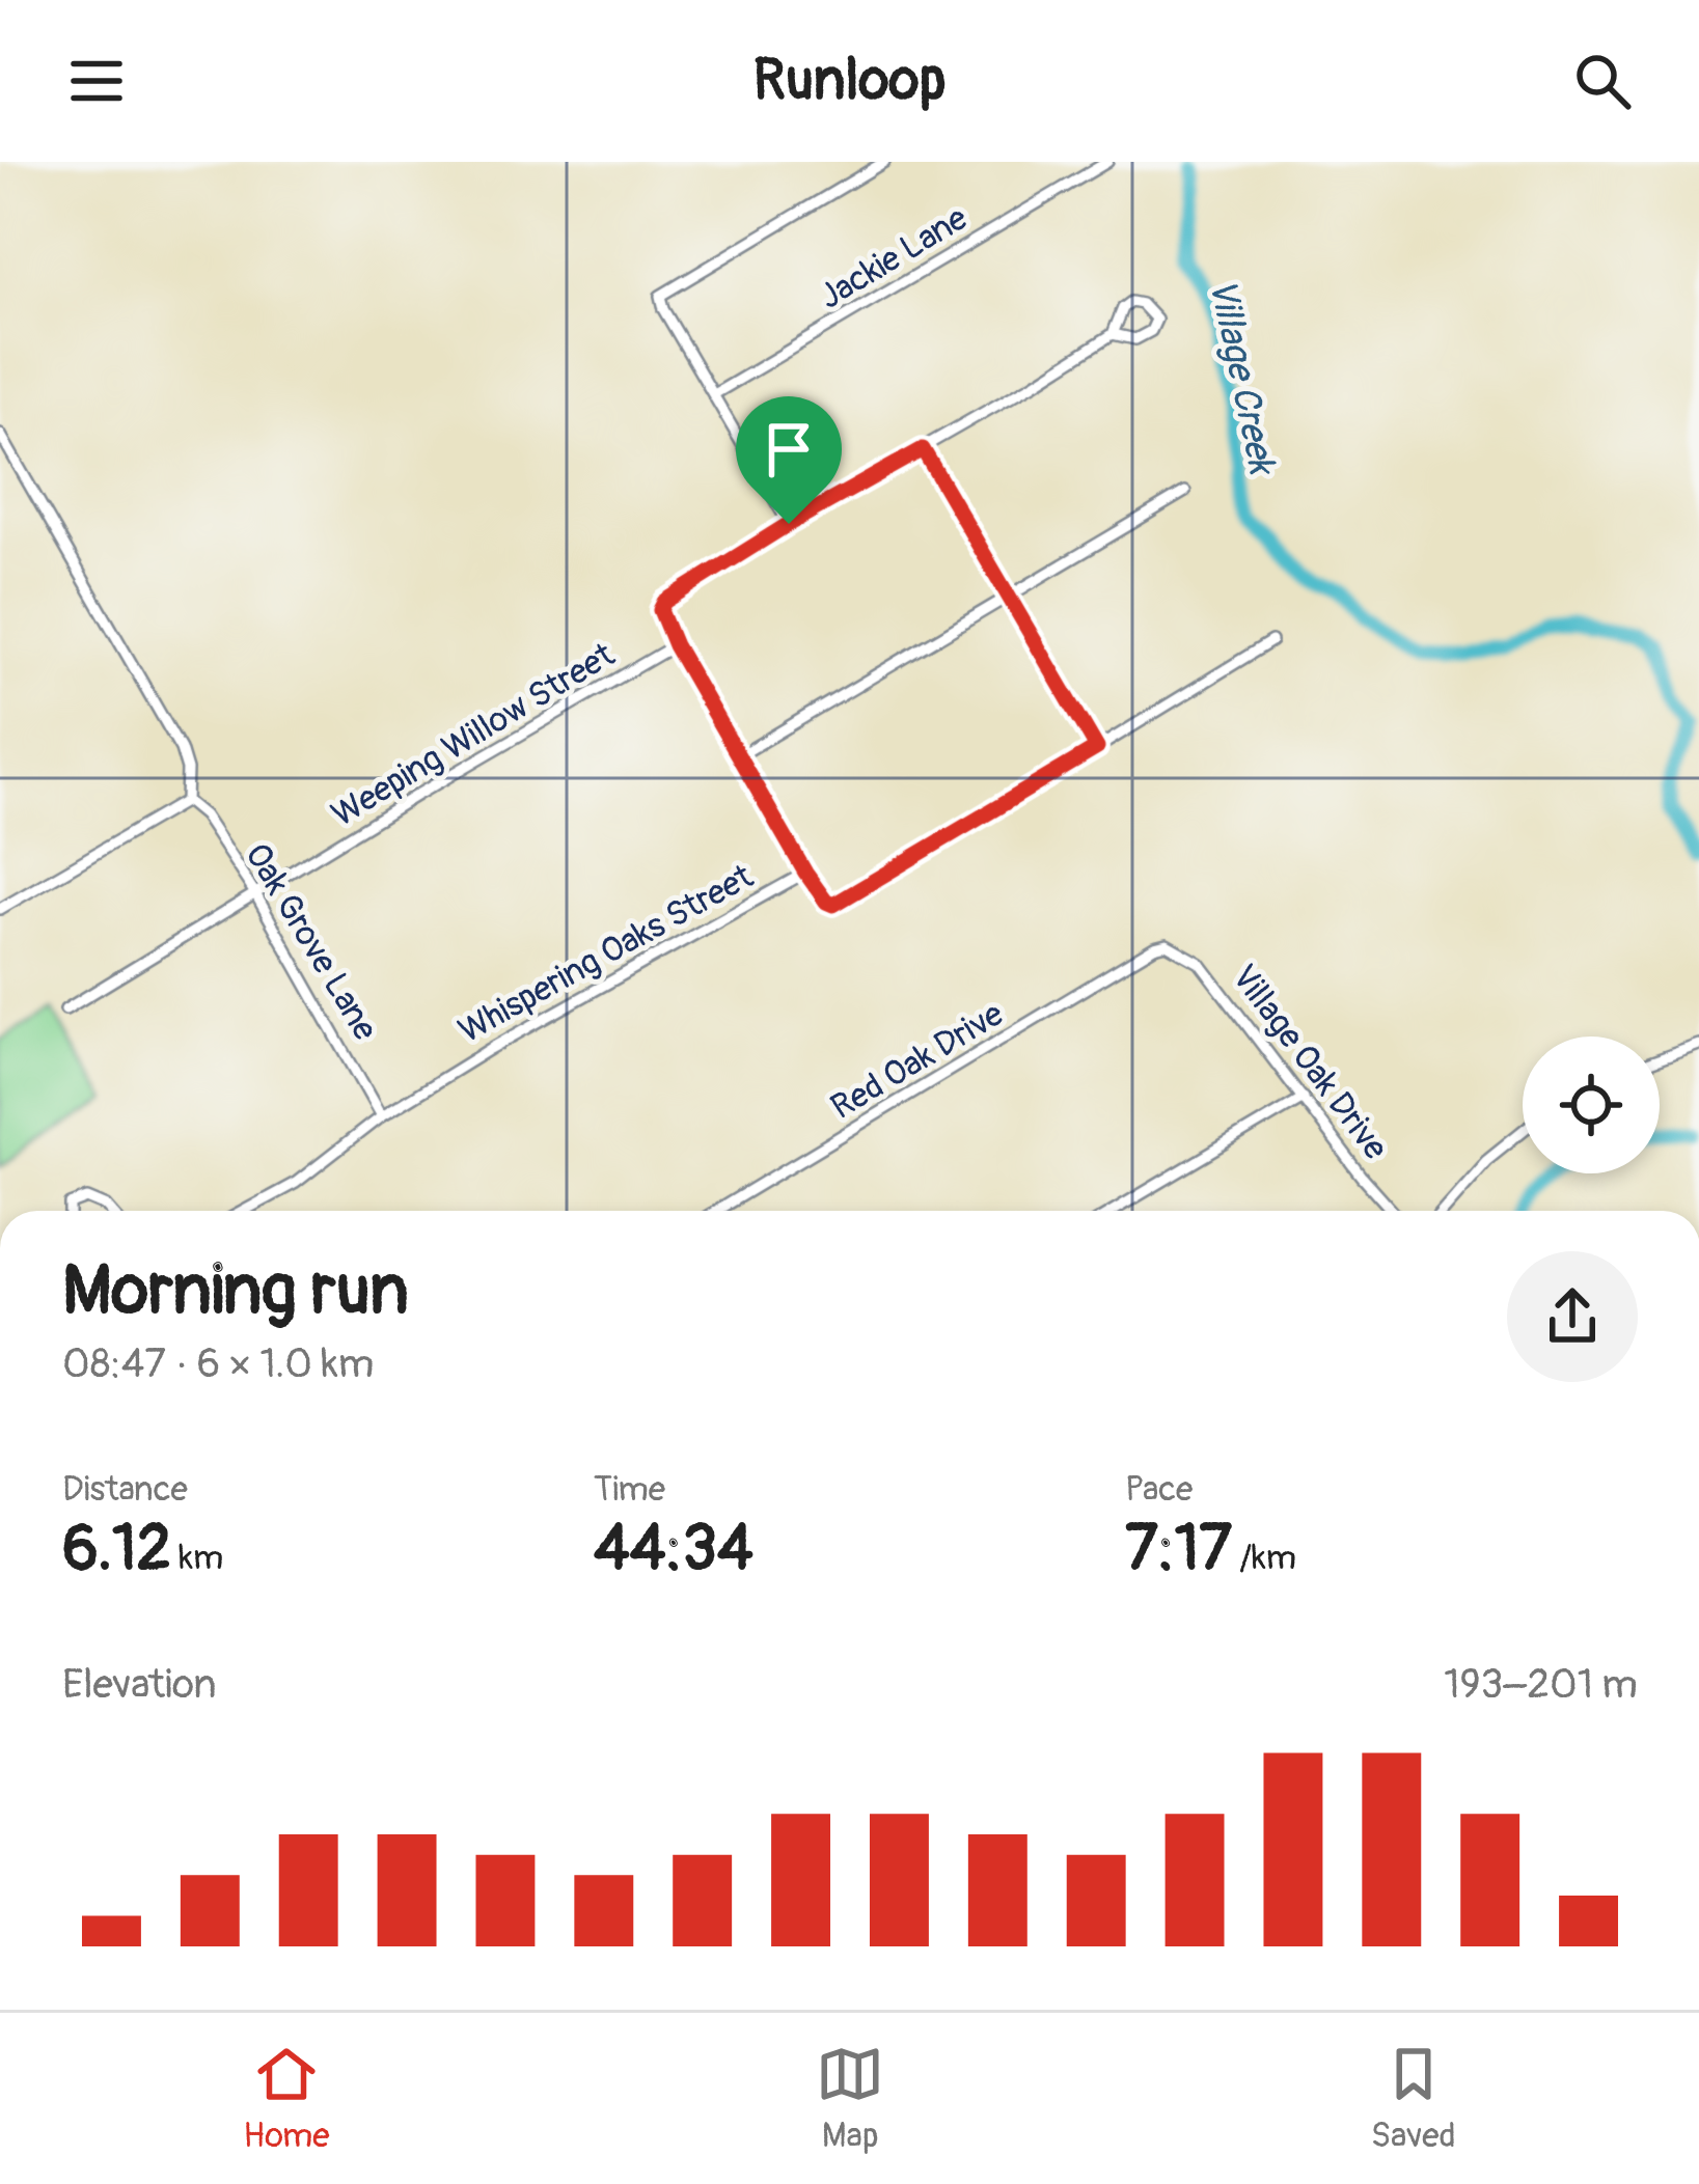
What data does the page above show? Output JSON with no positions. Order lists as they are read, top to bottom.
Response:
{
  "streets": {
    "street": [
      "Jackie Lane",
      "Weeping Willow Street",
      "Oak Grove Lane",
      "Whispering Oaks Street",
      "Red Oak Drive",
      "Village Oak Drive"
    ]
  },
  "crossings": [
    ["Weeping Willow Street", "Oak Grove Lane"],
    ["Oak Grove Lane", "Whispering Oaks Street"],
    ["Red Oak Drive", "Village Oak Drive"]
  ],
  "water": ["Village Creek"],
  "page": {
    "header": "Runloop",
    "heading": ["Morning run", "08:47 · 6 × 1.0 km"],
    "stats": [
      ["Distance", "6.12 km"],
      ["Time", "44:34"],
      ["Pace", "7:17 /km"]
    ],
    "chart": ["Elevation", "193–201 m"],
    "tabs": ["Home", "Map", "Saved"]
  }
}
